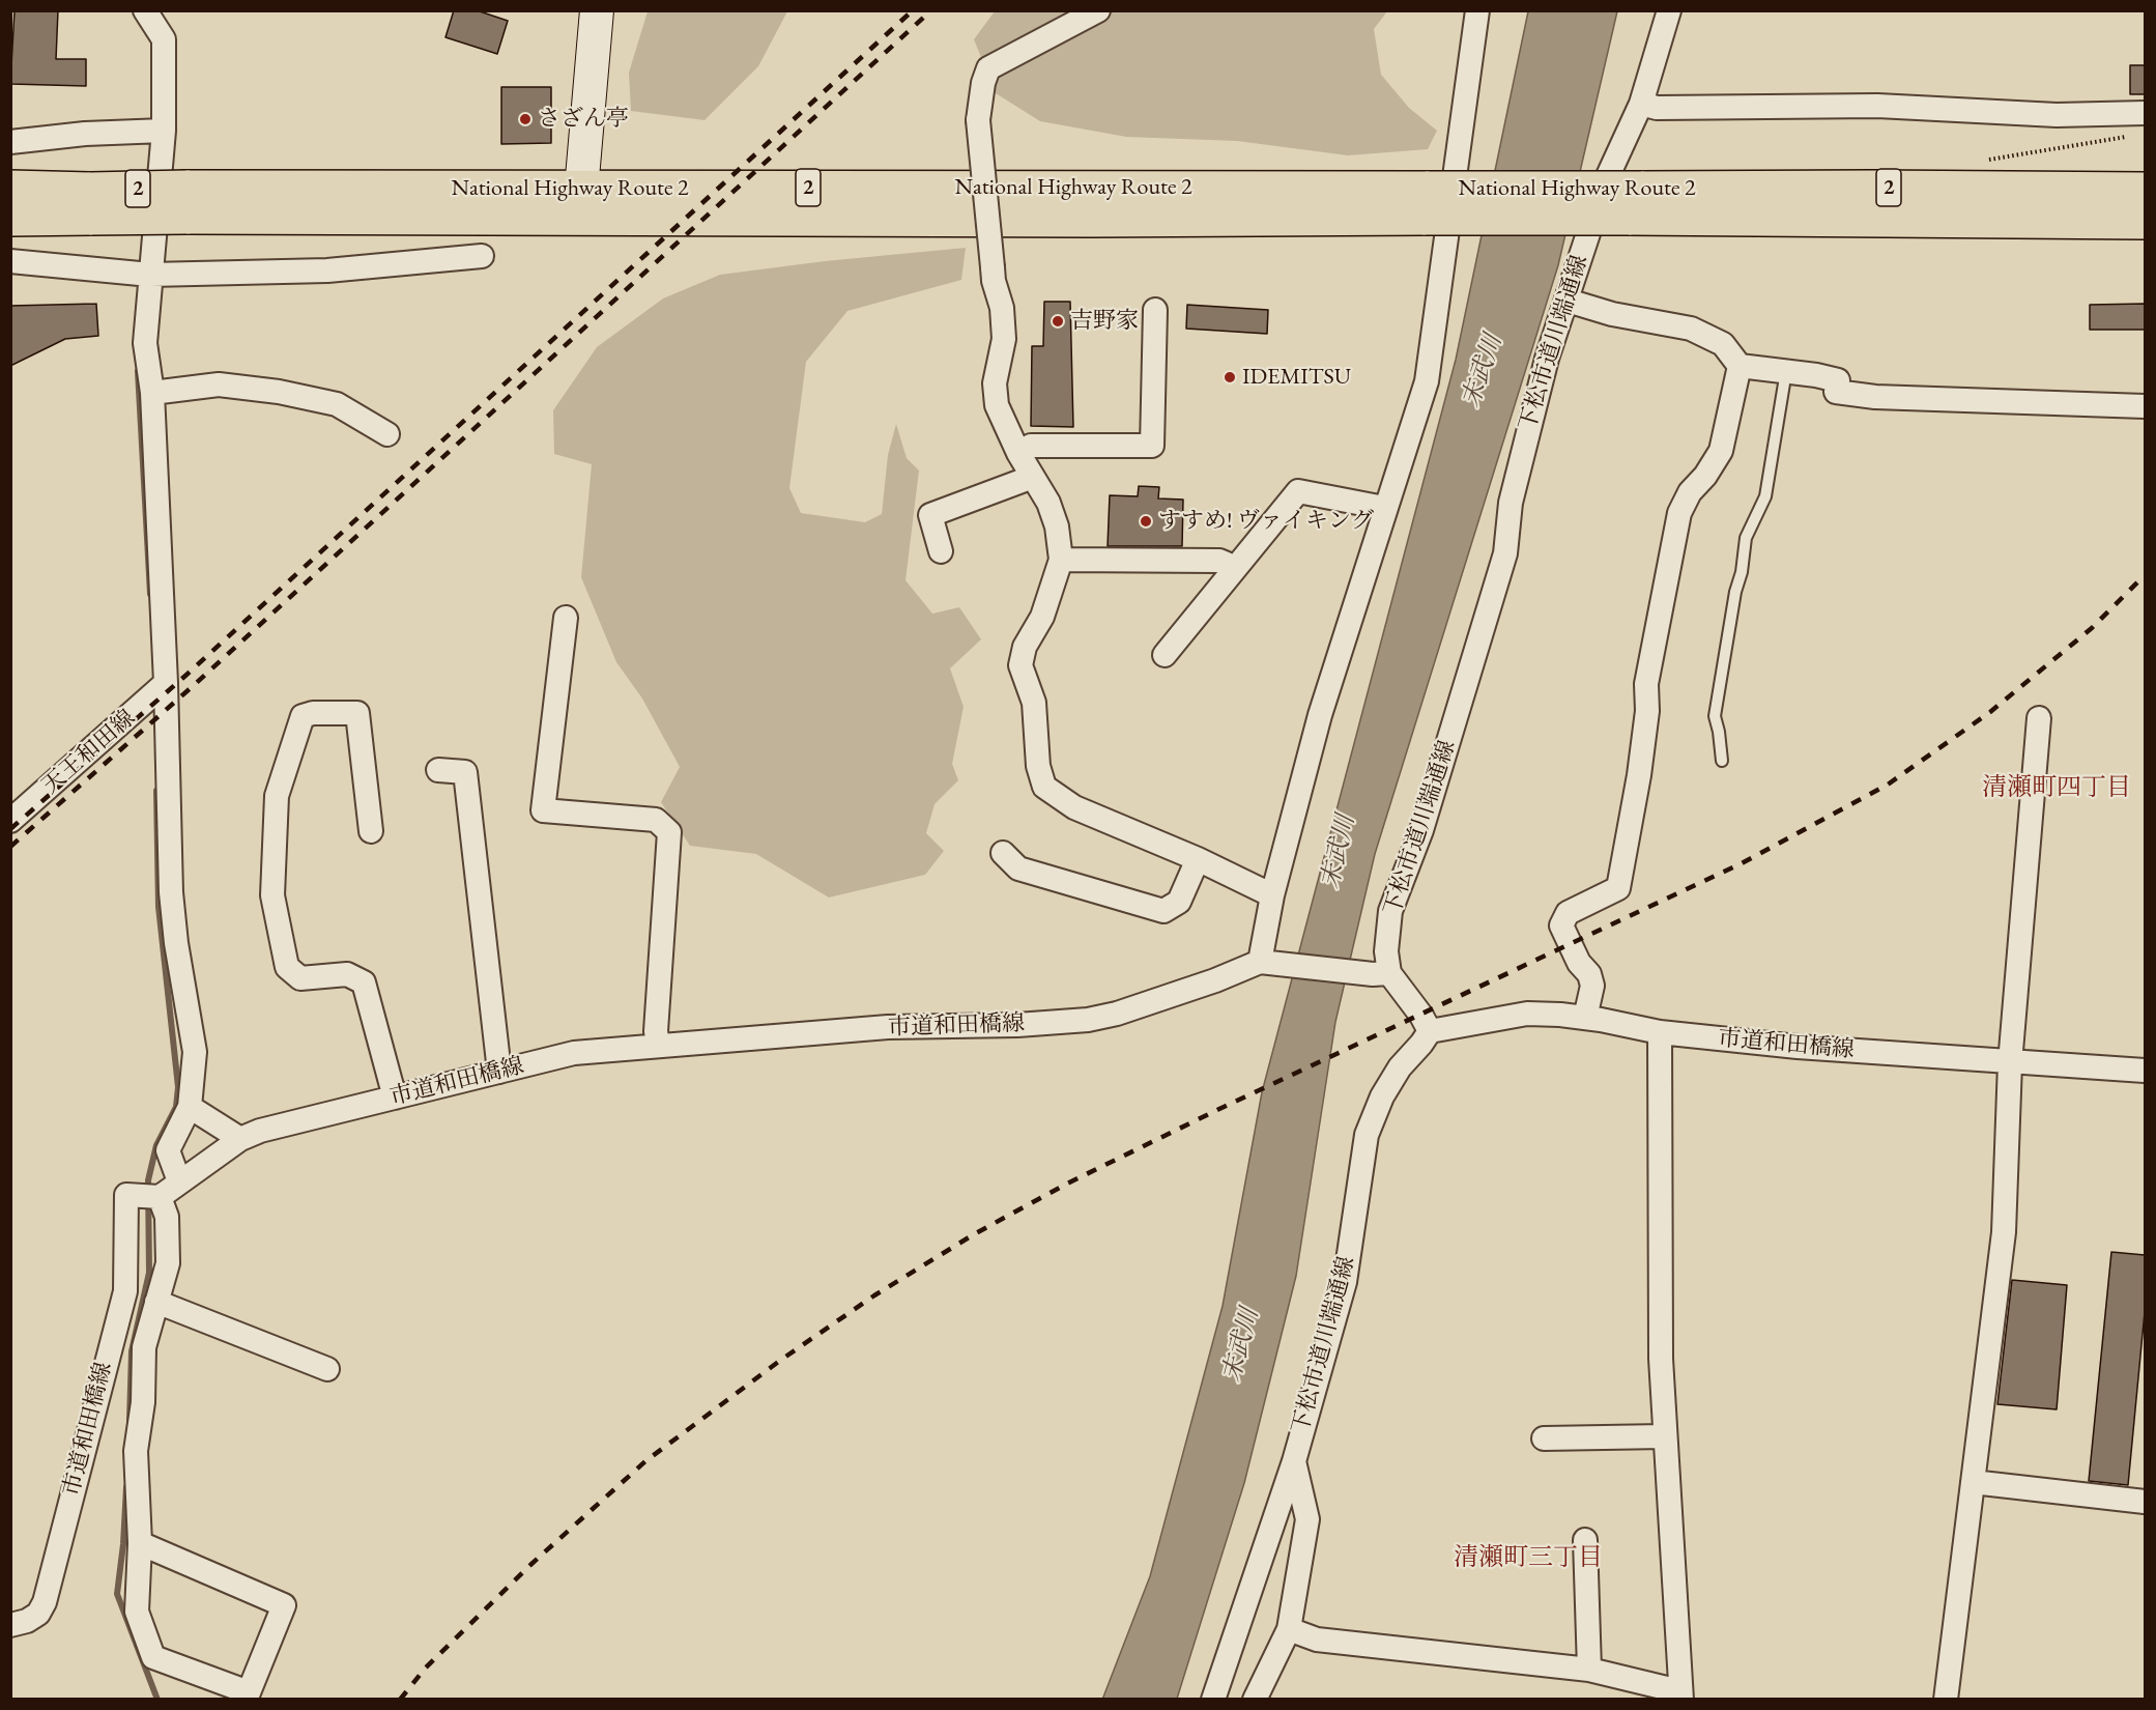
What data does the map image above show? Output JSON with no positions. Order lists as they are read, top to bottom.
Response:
{
  "streets": {
    "highway": ["2", "National Highway Route 2"],
    "street": ["下松市道川端通線", "天王和田線", "市道和田橋線"]
  },
  "crossings": [
    ["下松市道川端通線", "市道和田橋線"]
  ],
  "districts": ["清瀬町四丁目", "清瀬町三丁目"],
  "water": ["末武川"],
  "places": [
    "さざん亭",
    "吉野家",
    "IDEMITSU",
    "すすめ! ヴァイキング"
  ]
}
